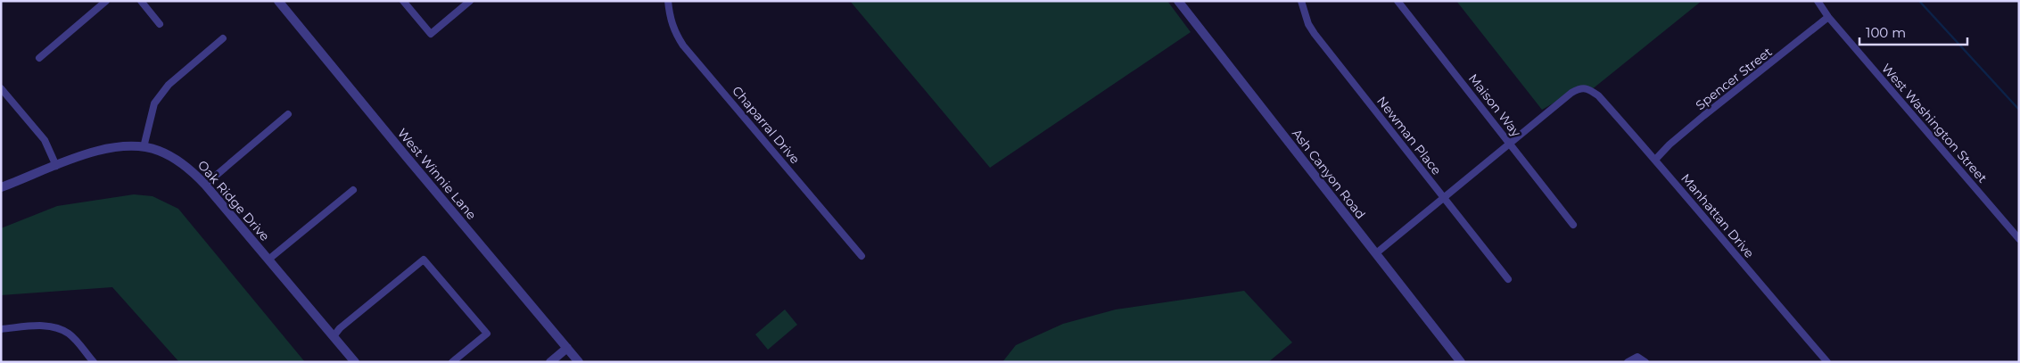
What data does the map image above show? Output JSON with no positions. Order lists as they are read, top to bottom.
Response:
{
  "streets": {
    "street": [
      "Spencer Street",
      "Maison Way",
      "West Washington Street",
      "Chaparral Drive",
      "Newman Place",
      "West Winnie Lane",
      "Ash Canyon Road",
      "Oak Ridge Drive",
      "Manhattan Drive"
    ]
  },
  "crossings": [
    ["Spencer Street", "West Washington Street"],
    ["Spencer Street", "Manhattan Drive"],
    ["Maison Way", "Manhattan Drive"]
  ],
  "scale_bar": "100 m"
}
